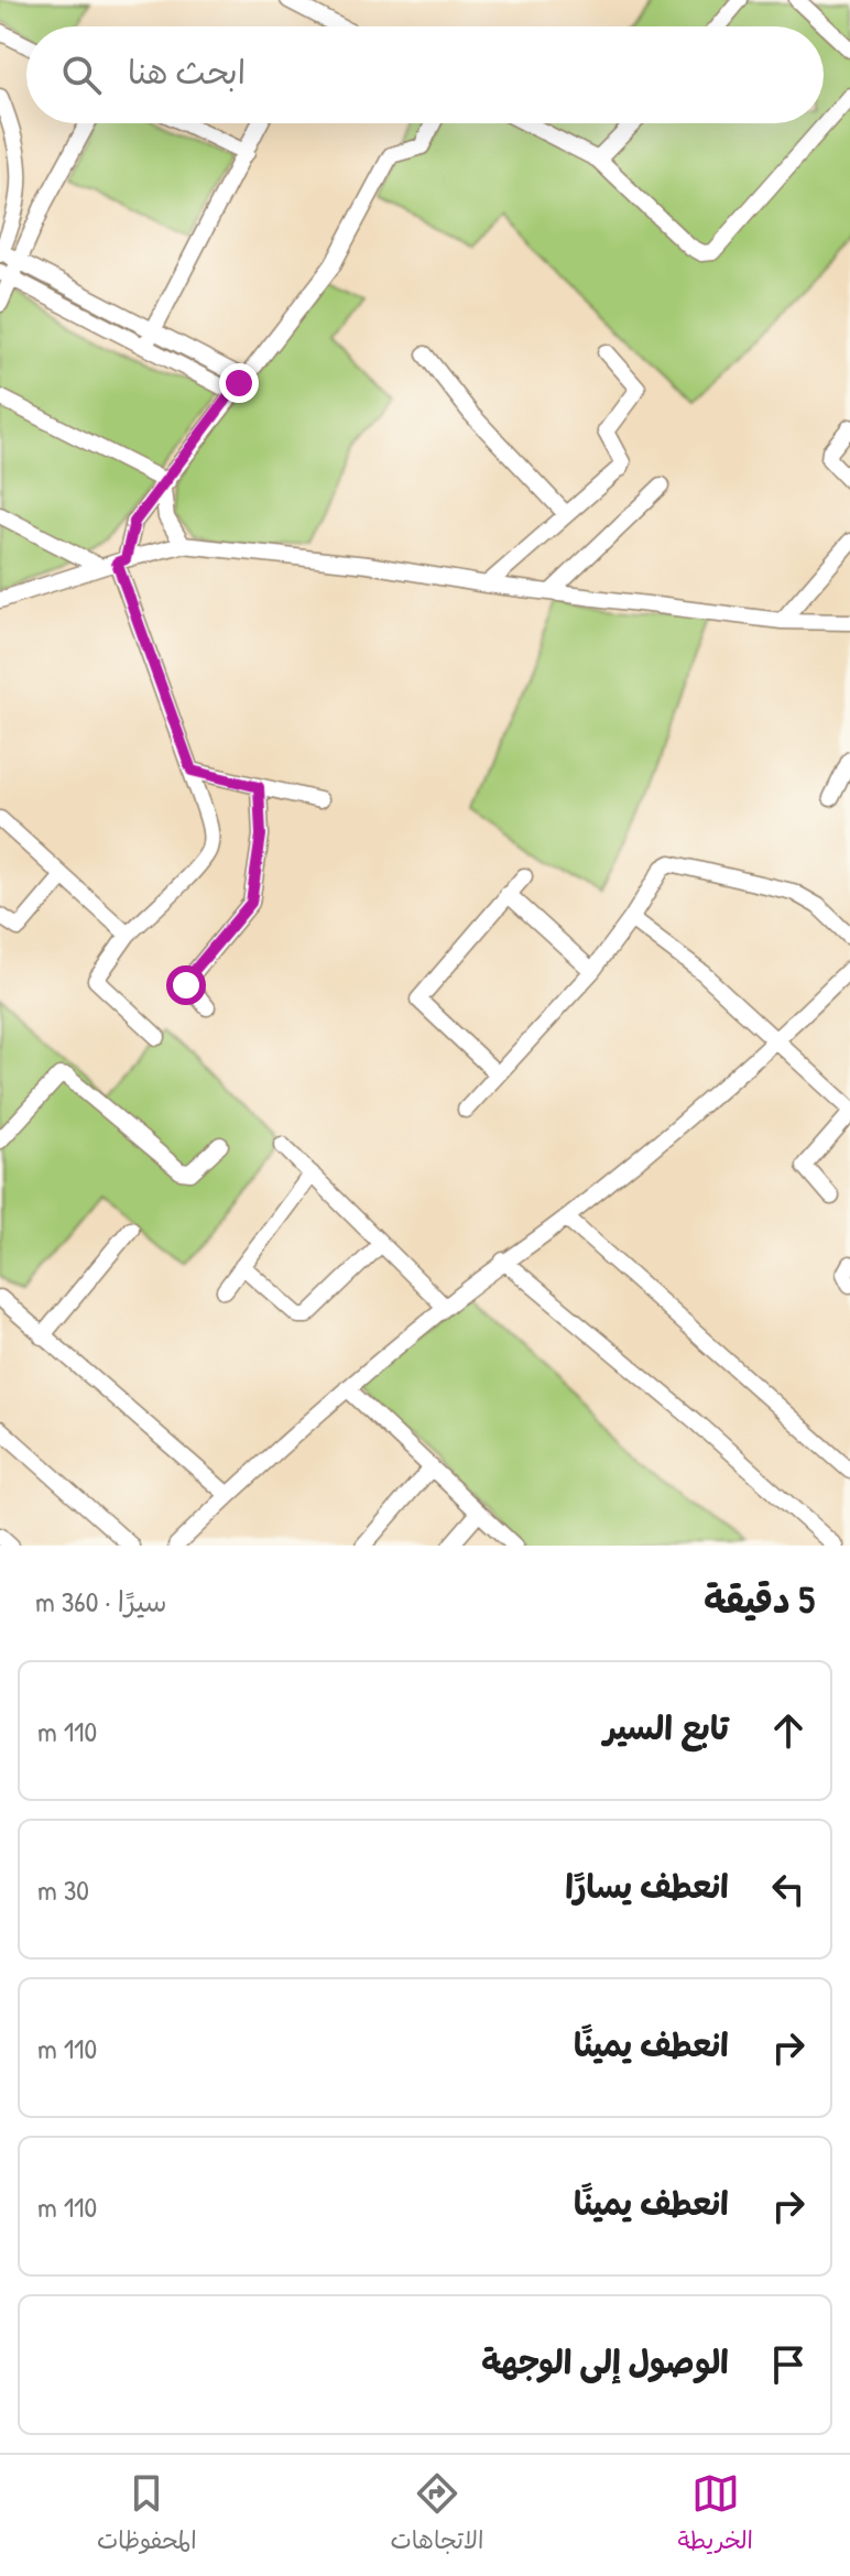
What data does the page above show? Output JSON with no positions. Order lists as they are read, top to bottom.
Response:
{
  "page": {
    "search": "ابحث هنا",
    "heading": ["5 دقيقة", "سيرًا · 360 m"],
    "list": [
      ["تابع السير", "110 m"],
      ["انعطف يسارًا", "30 m"],
      ["انعطف يمينًا", "110 m"],
      ["انعطف يمينًا", "110 m"],
      "الوصول إلى الوجهة"
    ],
    "nav": ["الخريطة", "الاتجاهات", "المحفوظات"]
  }
}
